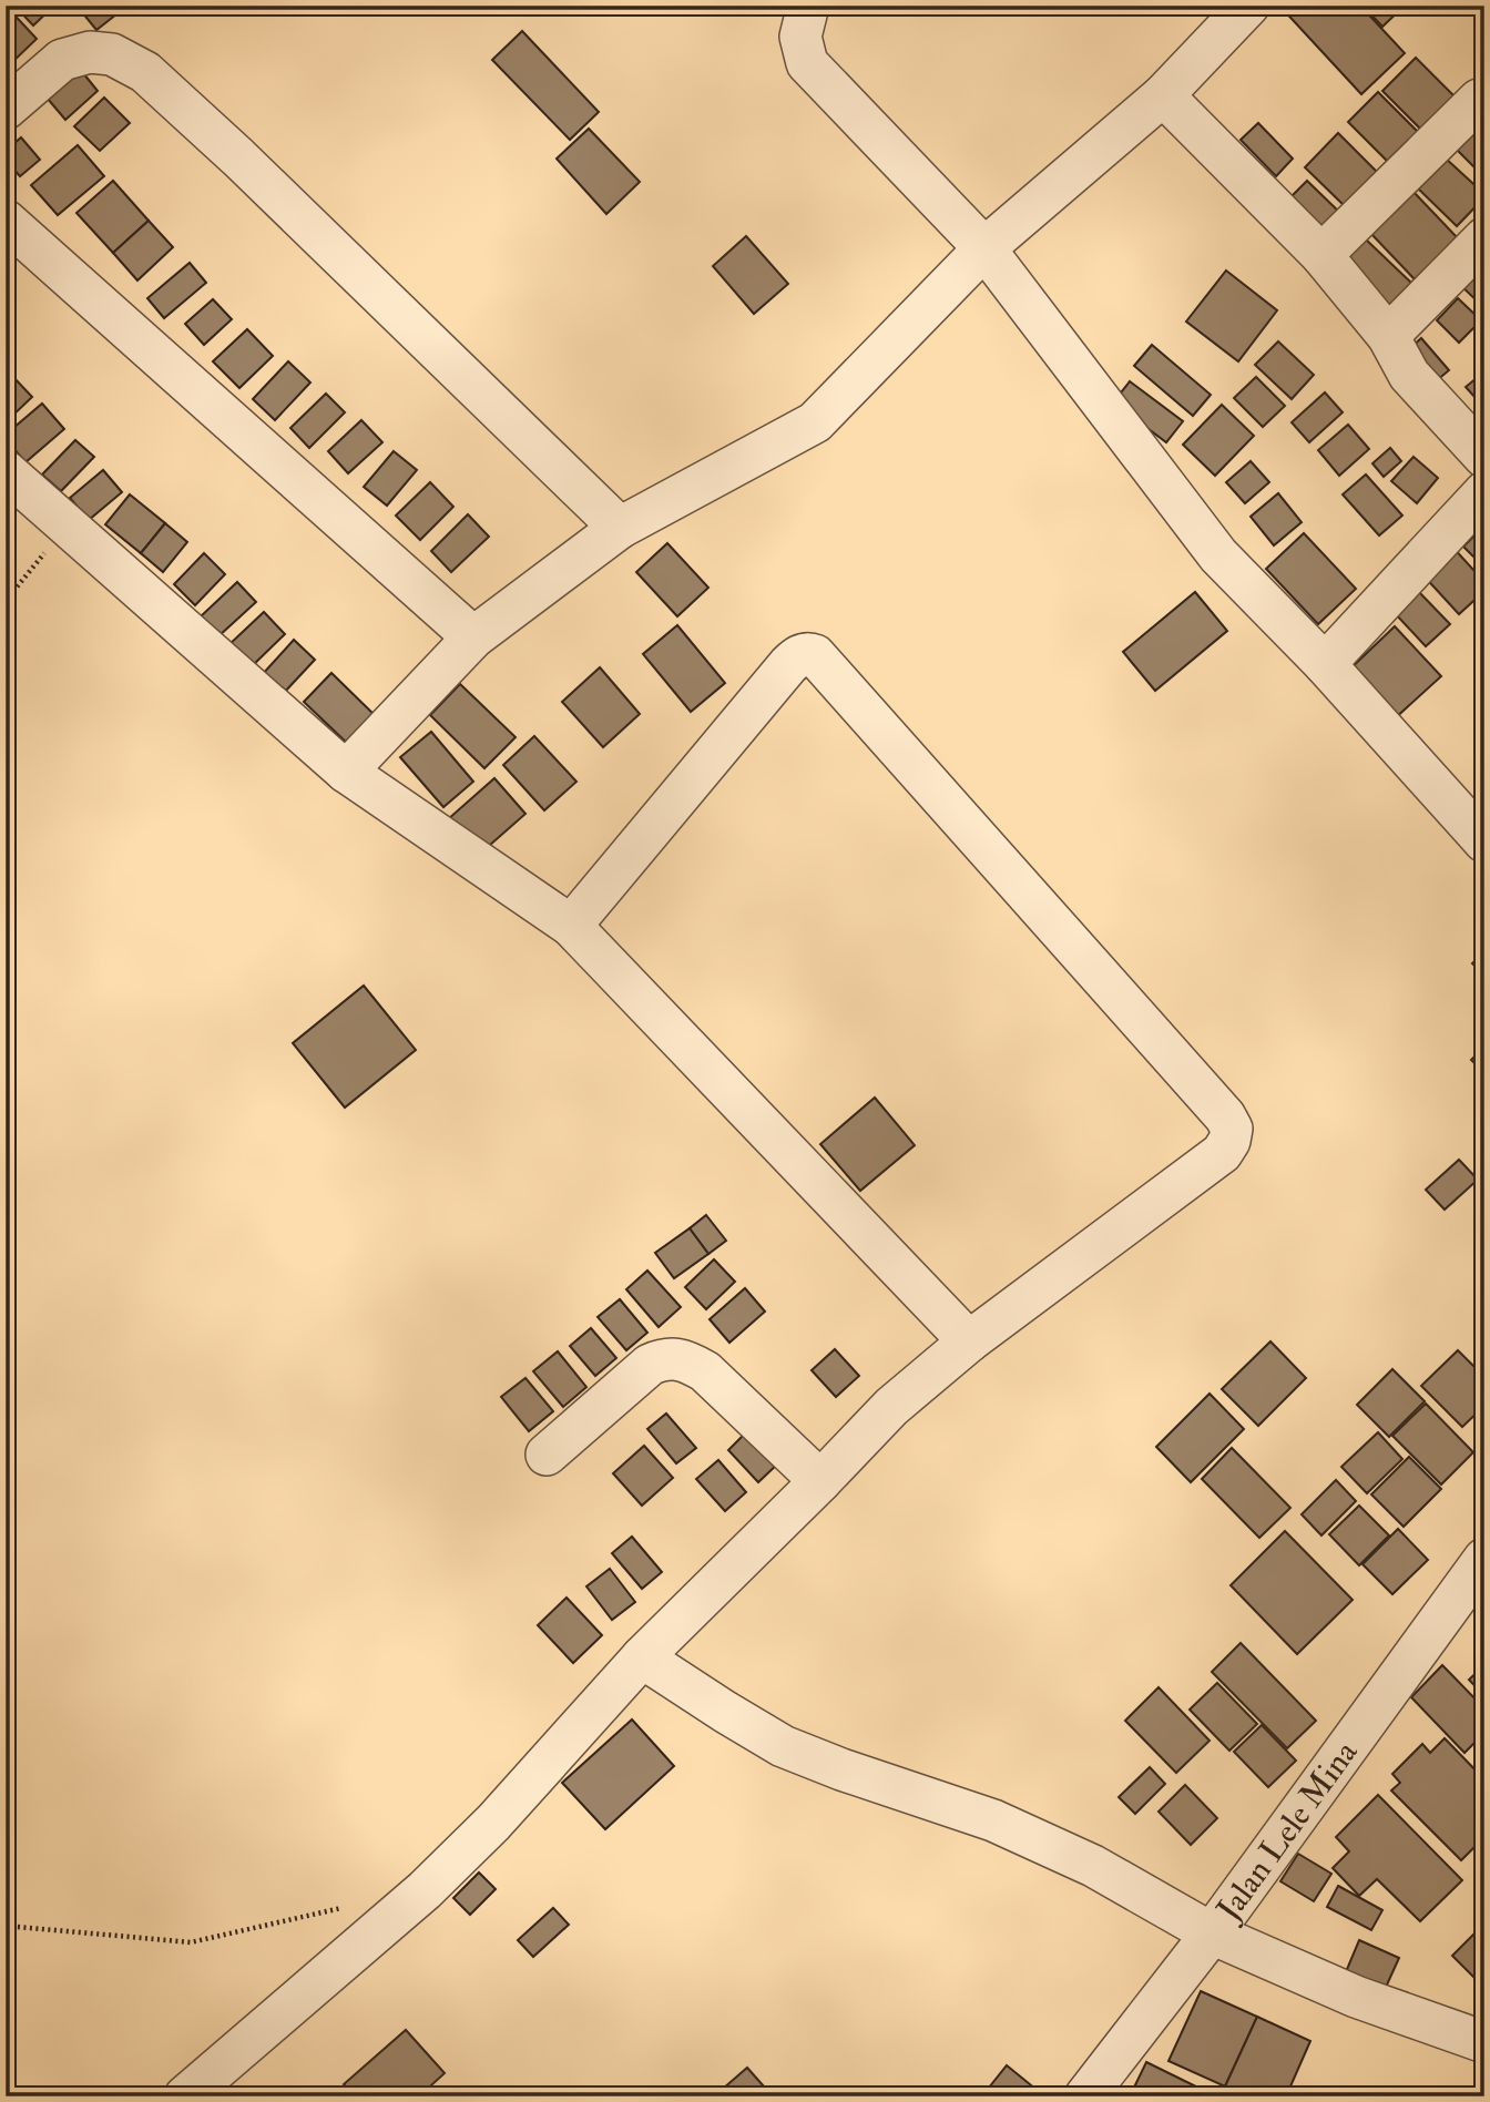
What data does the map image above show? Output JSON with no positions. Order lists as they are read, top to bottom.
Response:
{
  "streets": {
    "street": ["Jalan Lele Mina"]
  }
}
